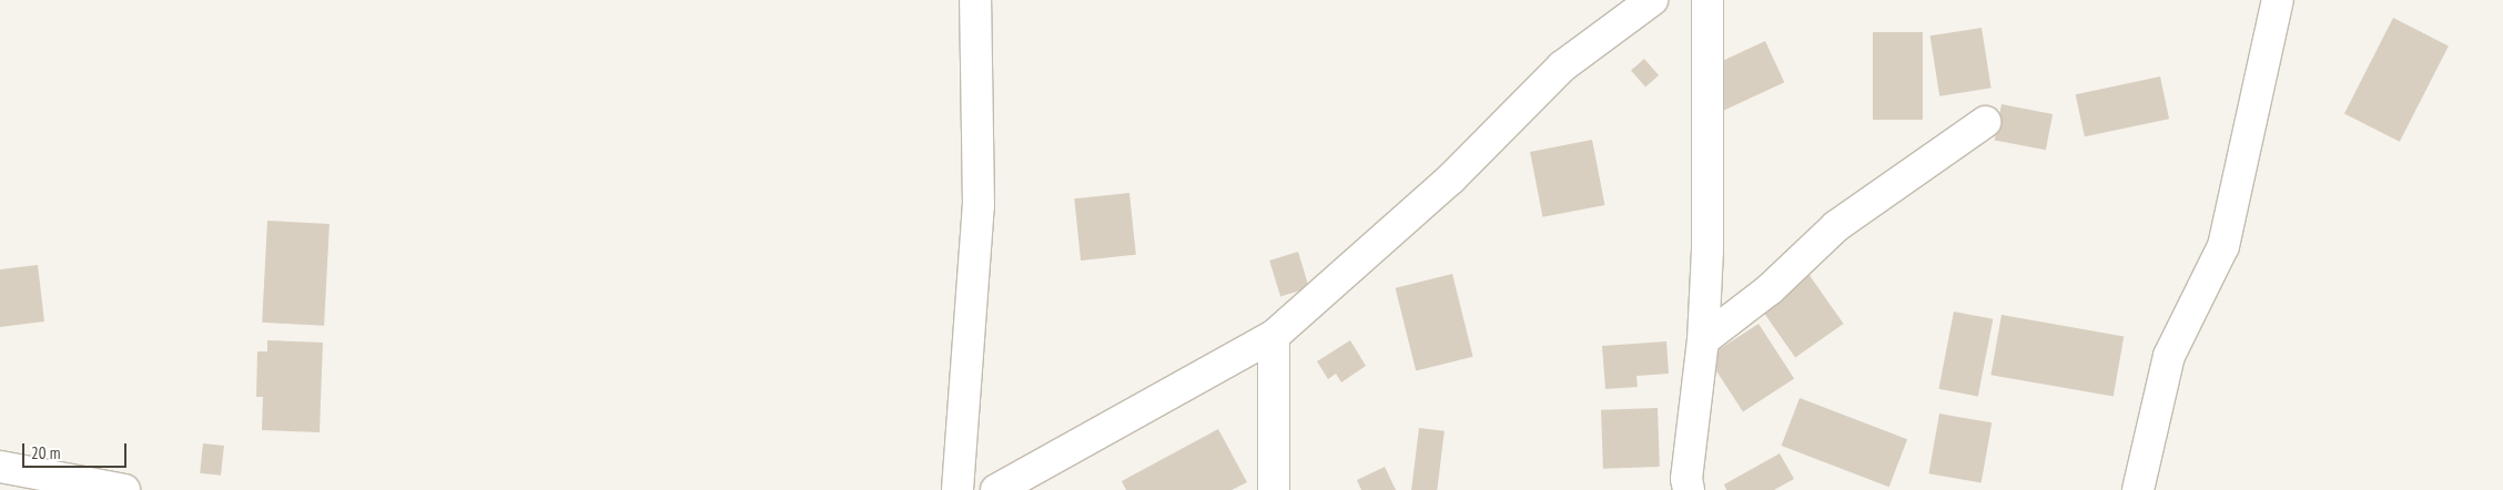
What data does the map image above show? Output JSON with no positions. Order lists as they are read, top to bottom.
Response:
{
  "scale_bar": "20 m"
}
